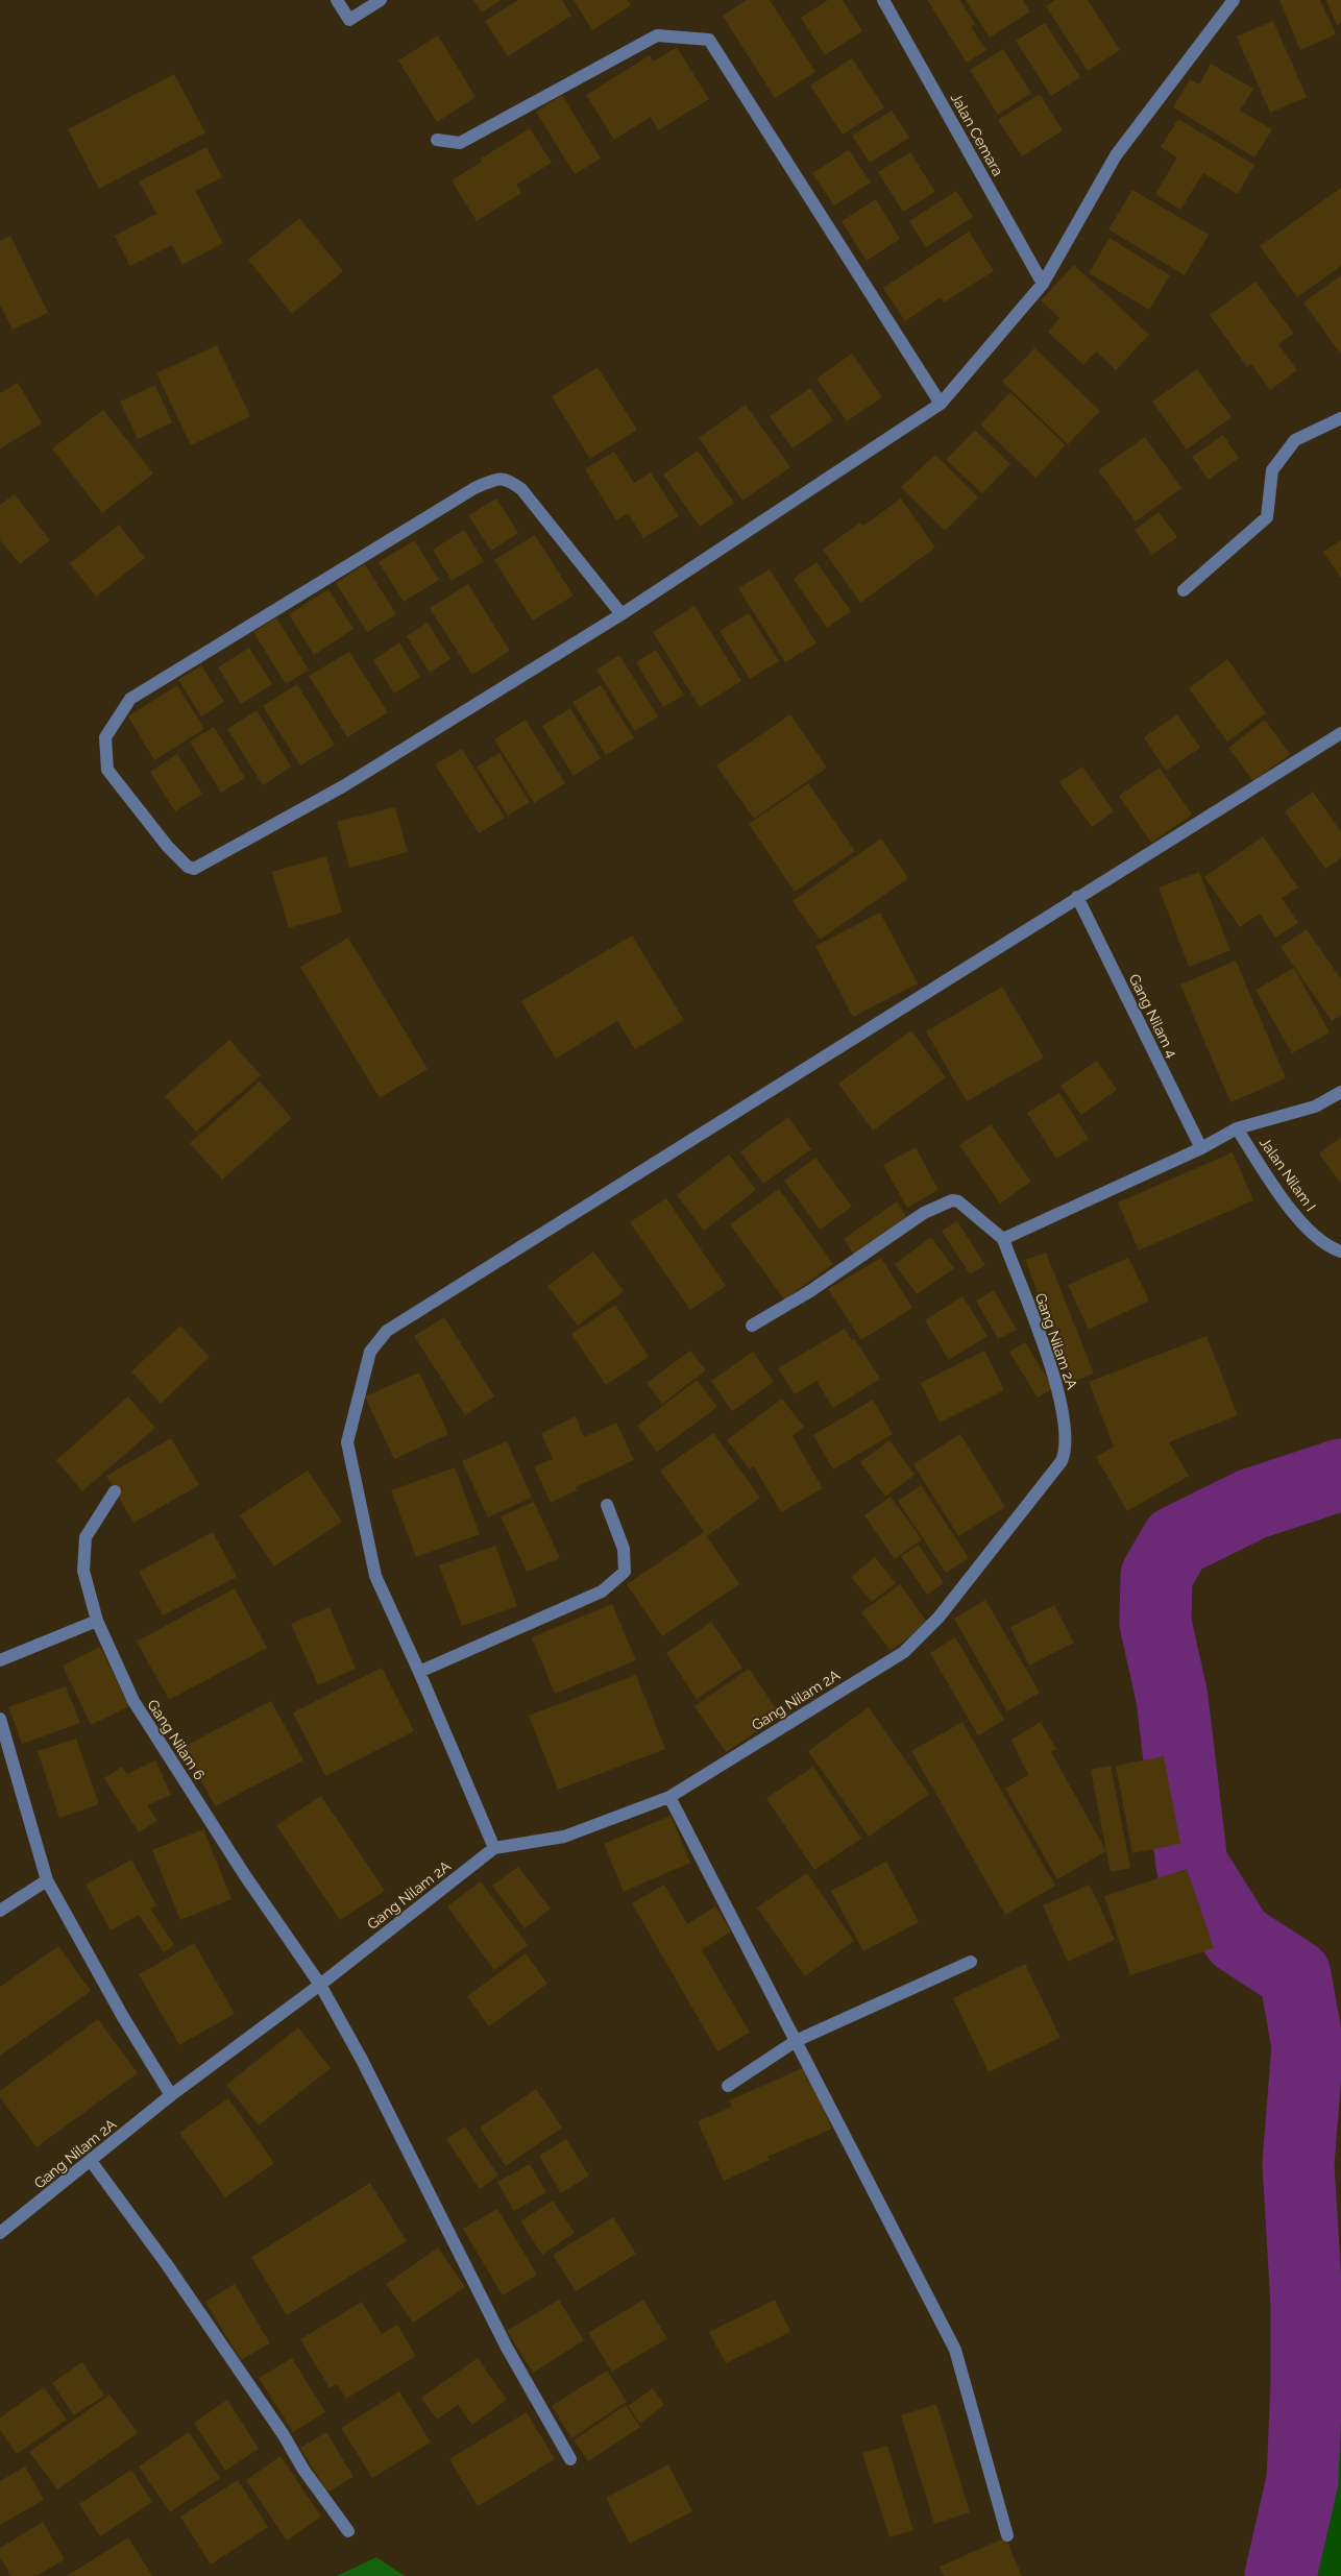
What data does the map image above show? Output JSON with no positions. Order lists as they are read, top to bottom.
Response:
{
  "streets": {
    "street": [
      "Jalan Cemara",
      "Gang Nilam 4",
      "Jalan Nilam I",
      "Gang Nilam 2A",
      "Gang Nilam 6"
    ]
  },
  "crossings": [
    ["Gang Nilam 2A", "Gang Nilam 6"]
  ]
}
